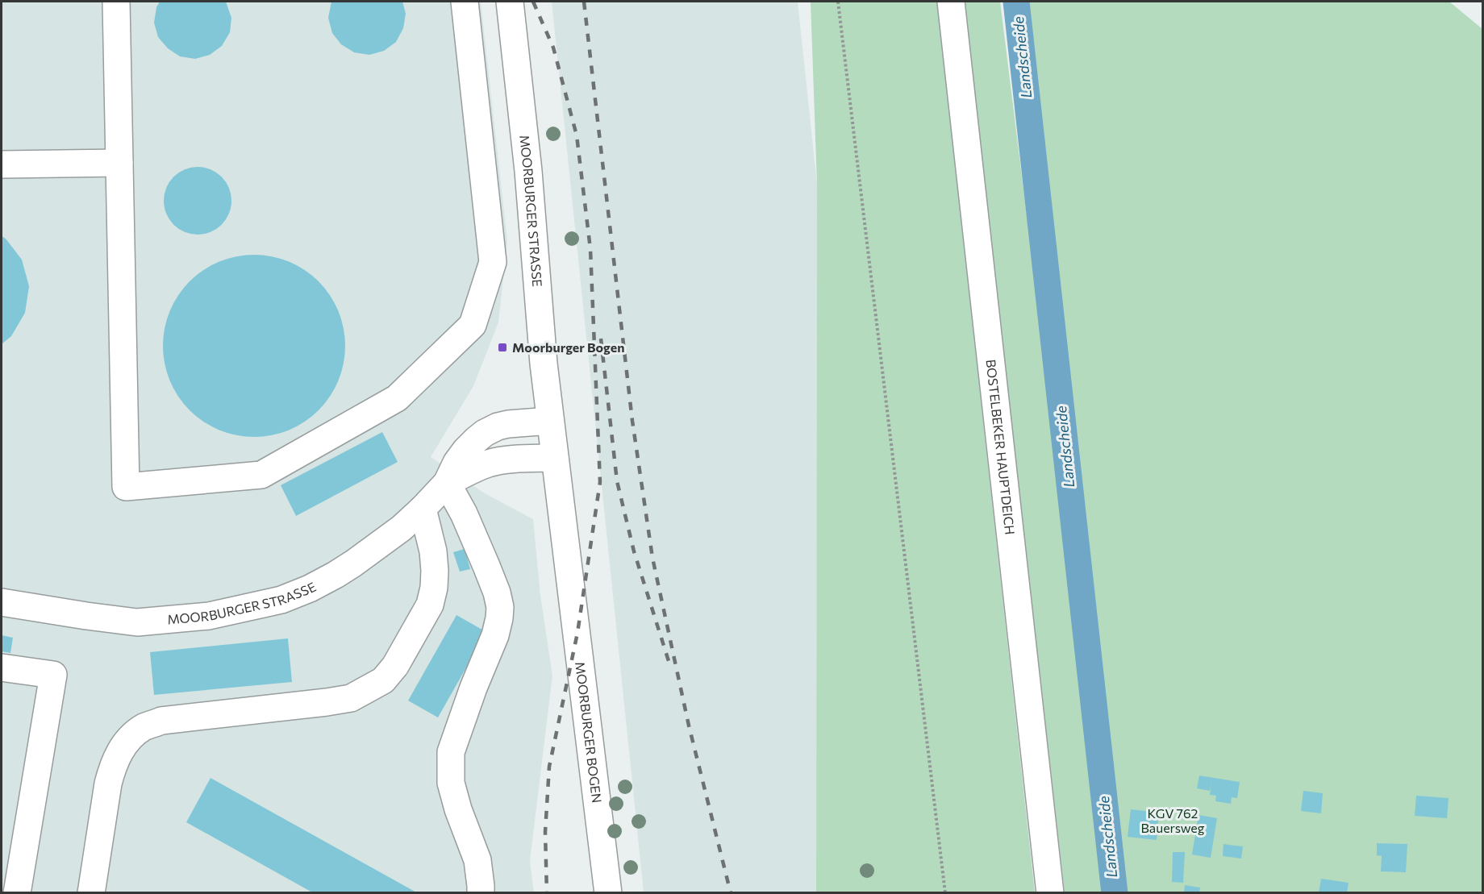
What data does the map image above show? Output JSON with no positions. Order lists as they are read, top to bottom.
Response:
{
  "streets": {
    "main road": ["MOORBURGER STRASSE", "BOSTELBEKER HAUPTDEICH", "MOORBURGER BOGEN"]
  },
  "crossings": [
    ["MOORBURGER STRASSE", "MOORBURGER BOGEN"]
  ],
  "water": ["Landscheide"],
  "parks": ["KGV 762 Bauersweg"],
  "places": {
    "transit": ["Moorburger Bogen"]
  }
}
